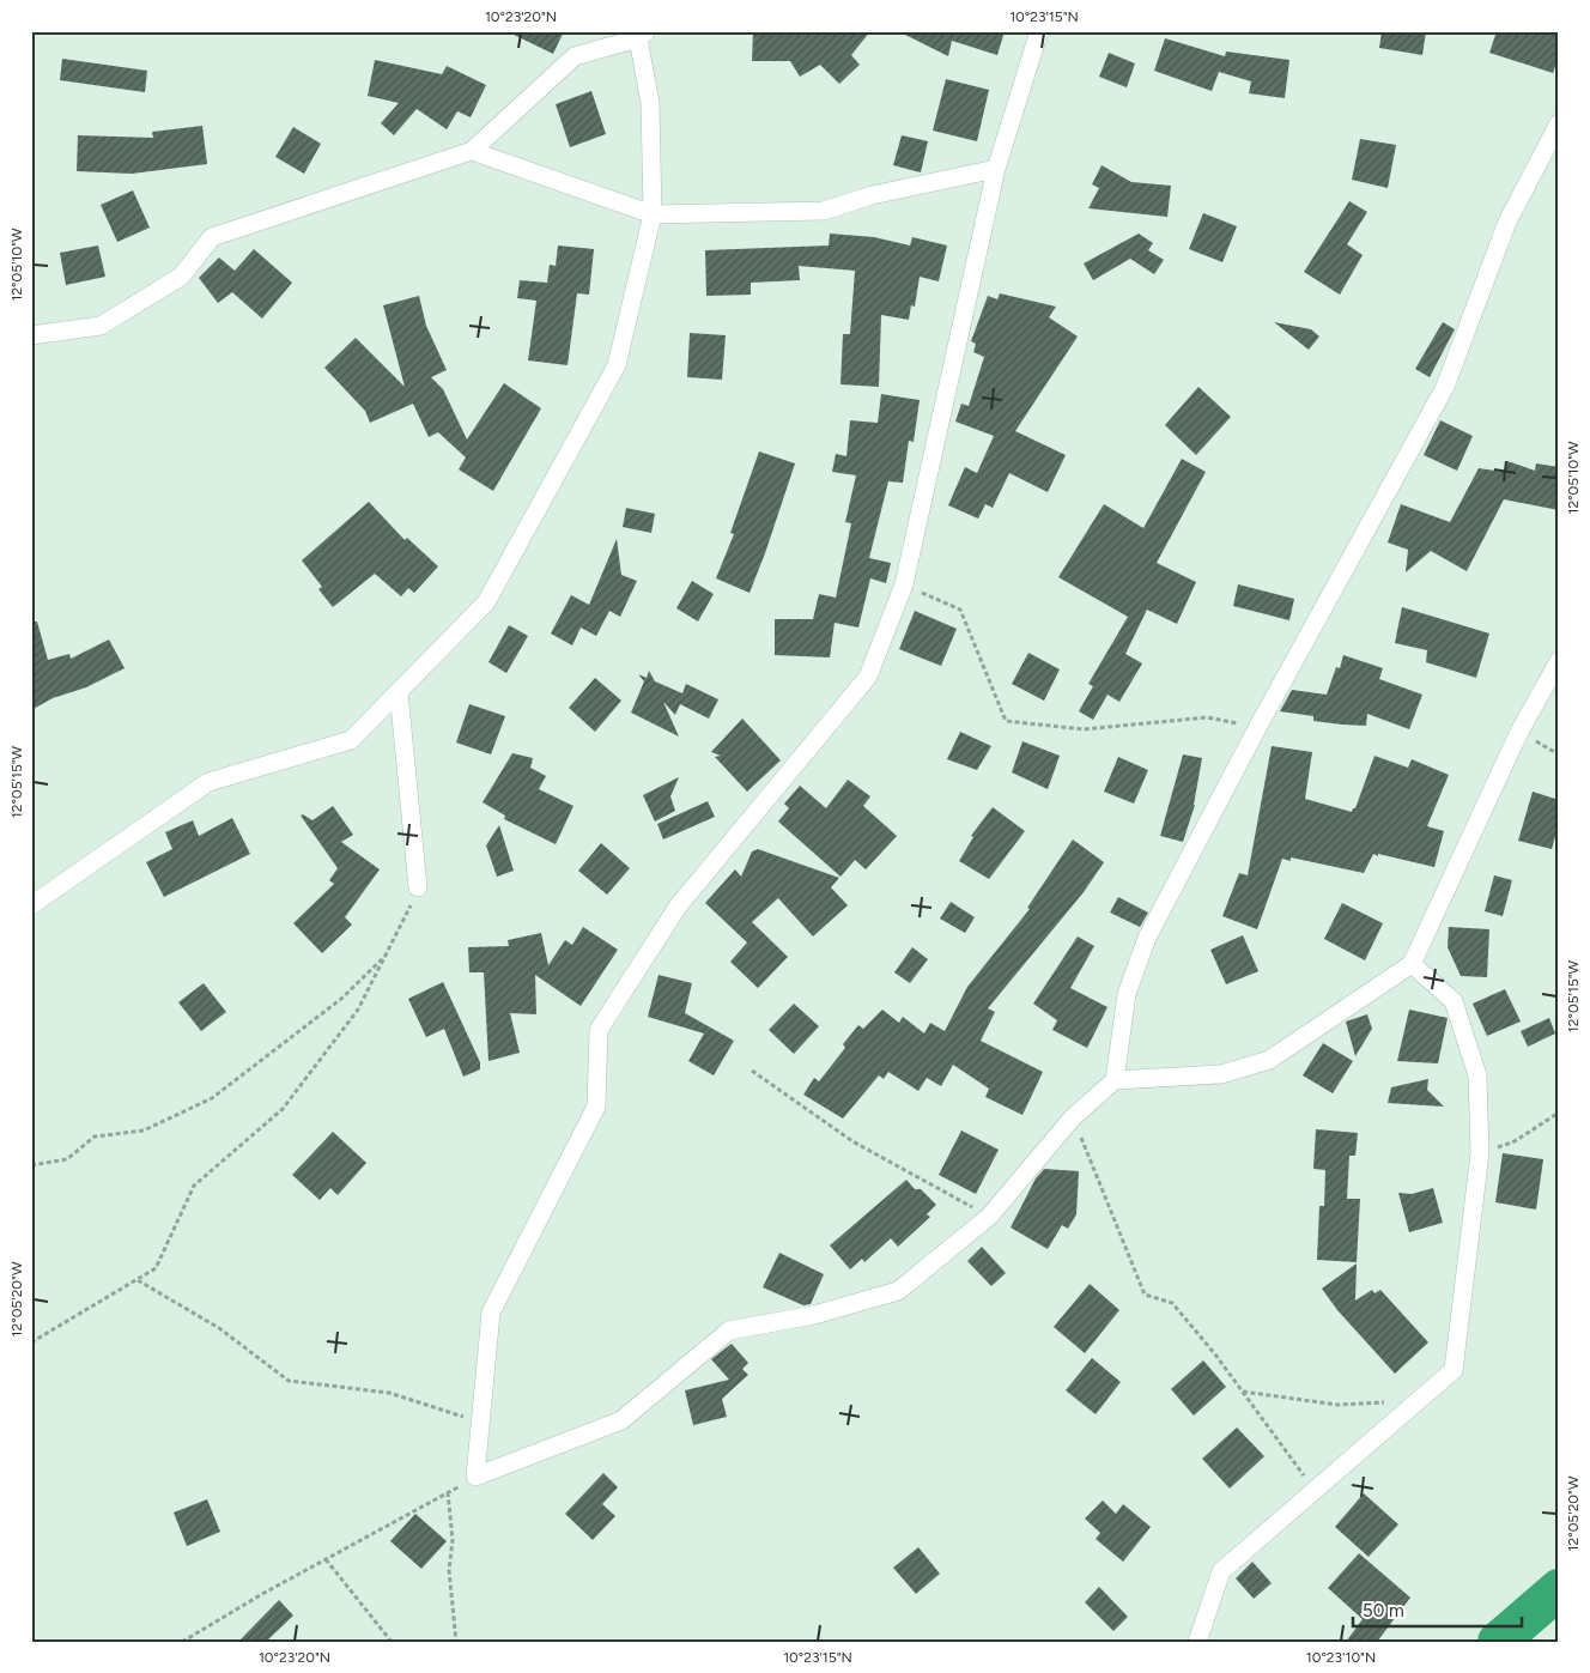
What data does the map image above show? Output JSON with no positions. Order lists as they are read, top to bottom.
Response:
{
  "scale_bar": "50 m",
  "coordinates": [
    "10°23'20\"N",
    "10°23'15\"N",
    "12°05'10\"W",
    "12°05'15\"W",
    "12°05'20\"W",
    "10°23'10\"N"
  ]
}
